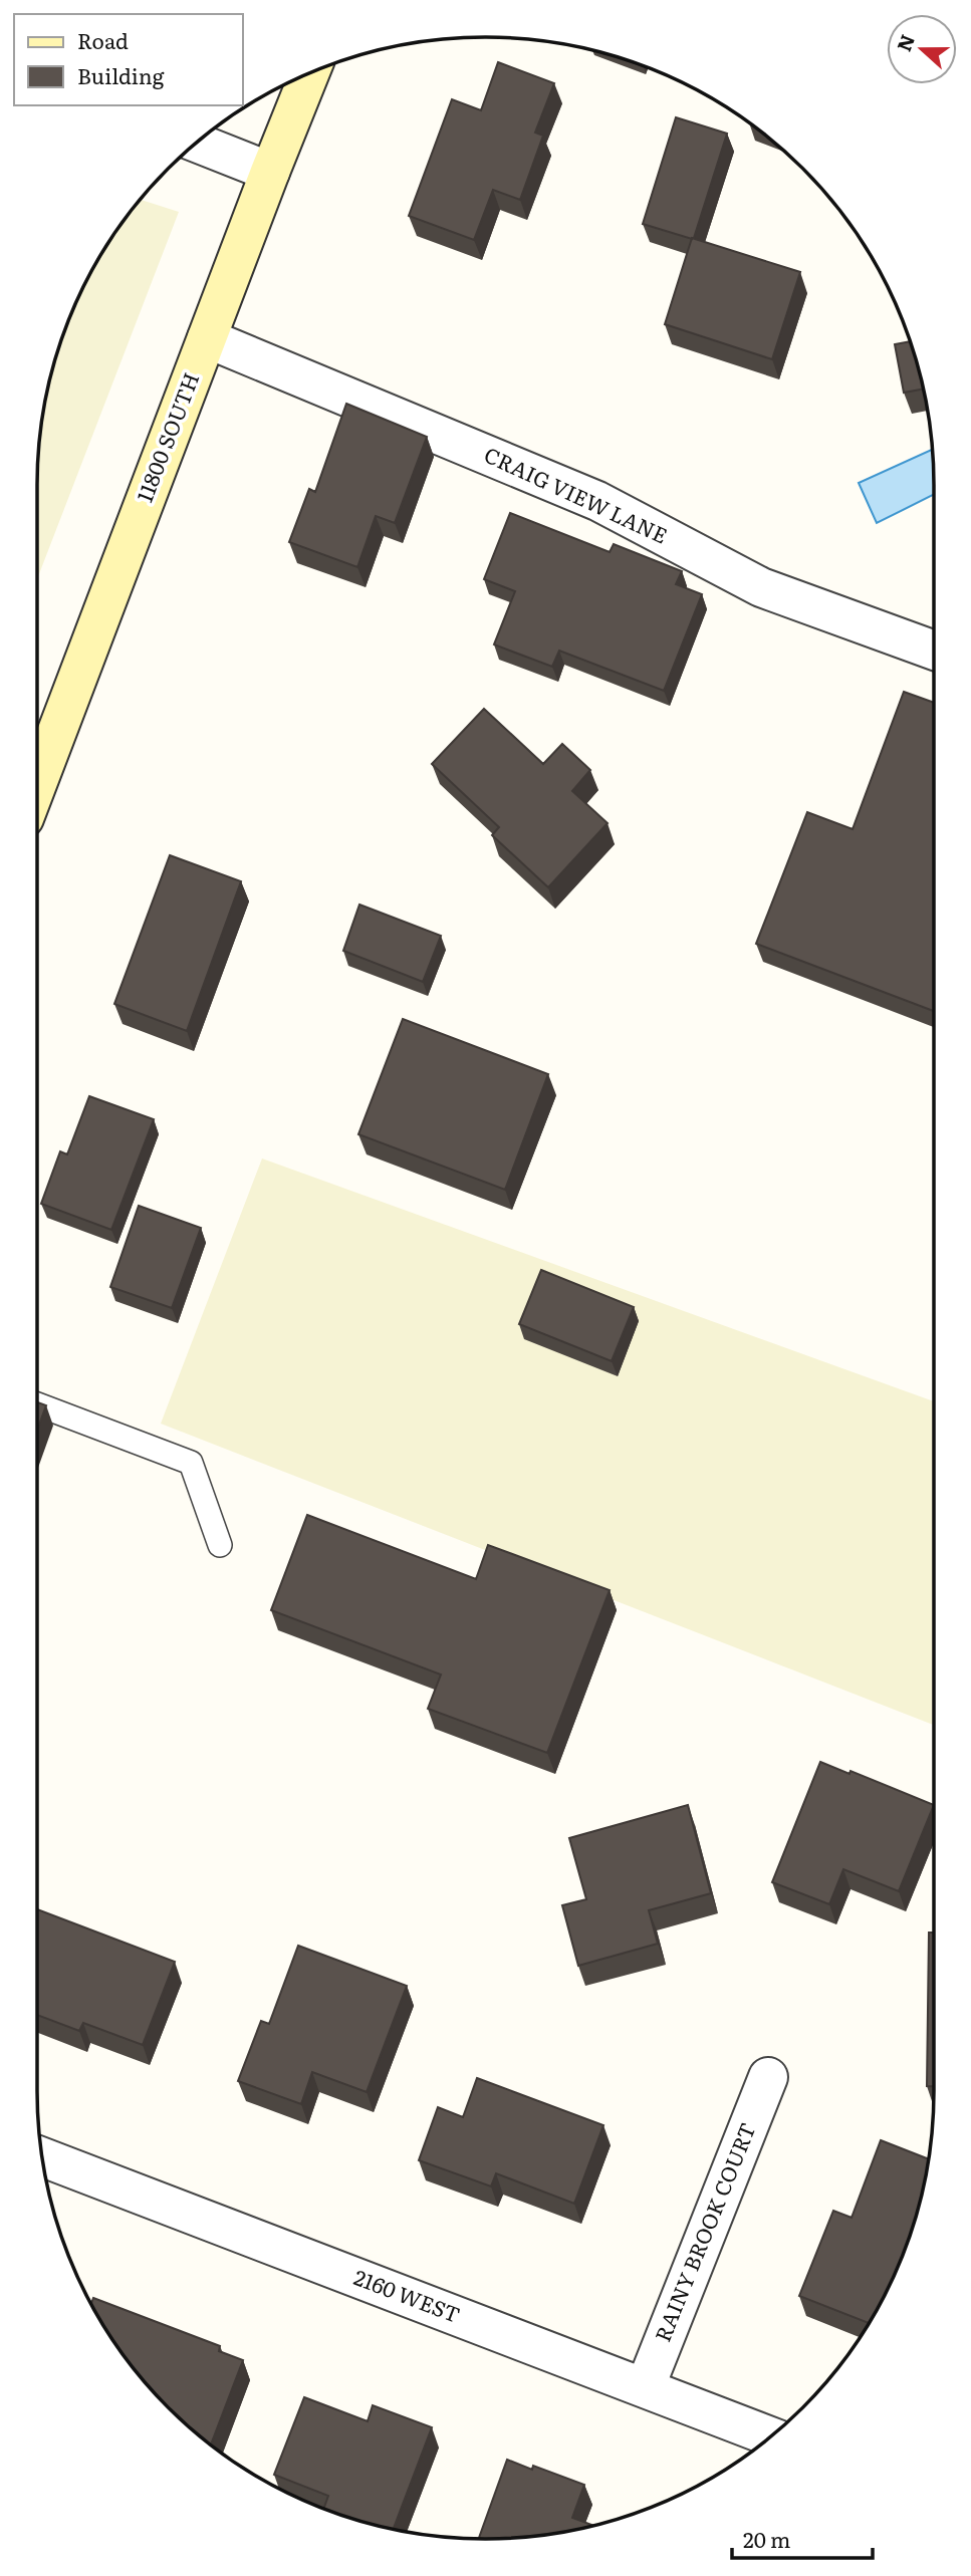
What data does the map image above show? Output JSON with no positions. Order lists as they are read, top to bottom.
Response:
{
  "streets": {
    "main road": ["11800 SOUTH"],
    "street": ["CRAIG VIEW LANE", "RAINY BROOK COURT", "2160 WEST"]
  },
  "crossings": [
    ["11800 SOUTH", "CRAIG VIEW LANE"],
    ["RAINY BROOK COURT", "2160 WEST"]
  ],
  "legend": ["Road", "Building"],
  "scale_bar": "20 m",
  "north": "left"
}
